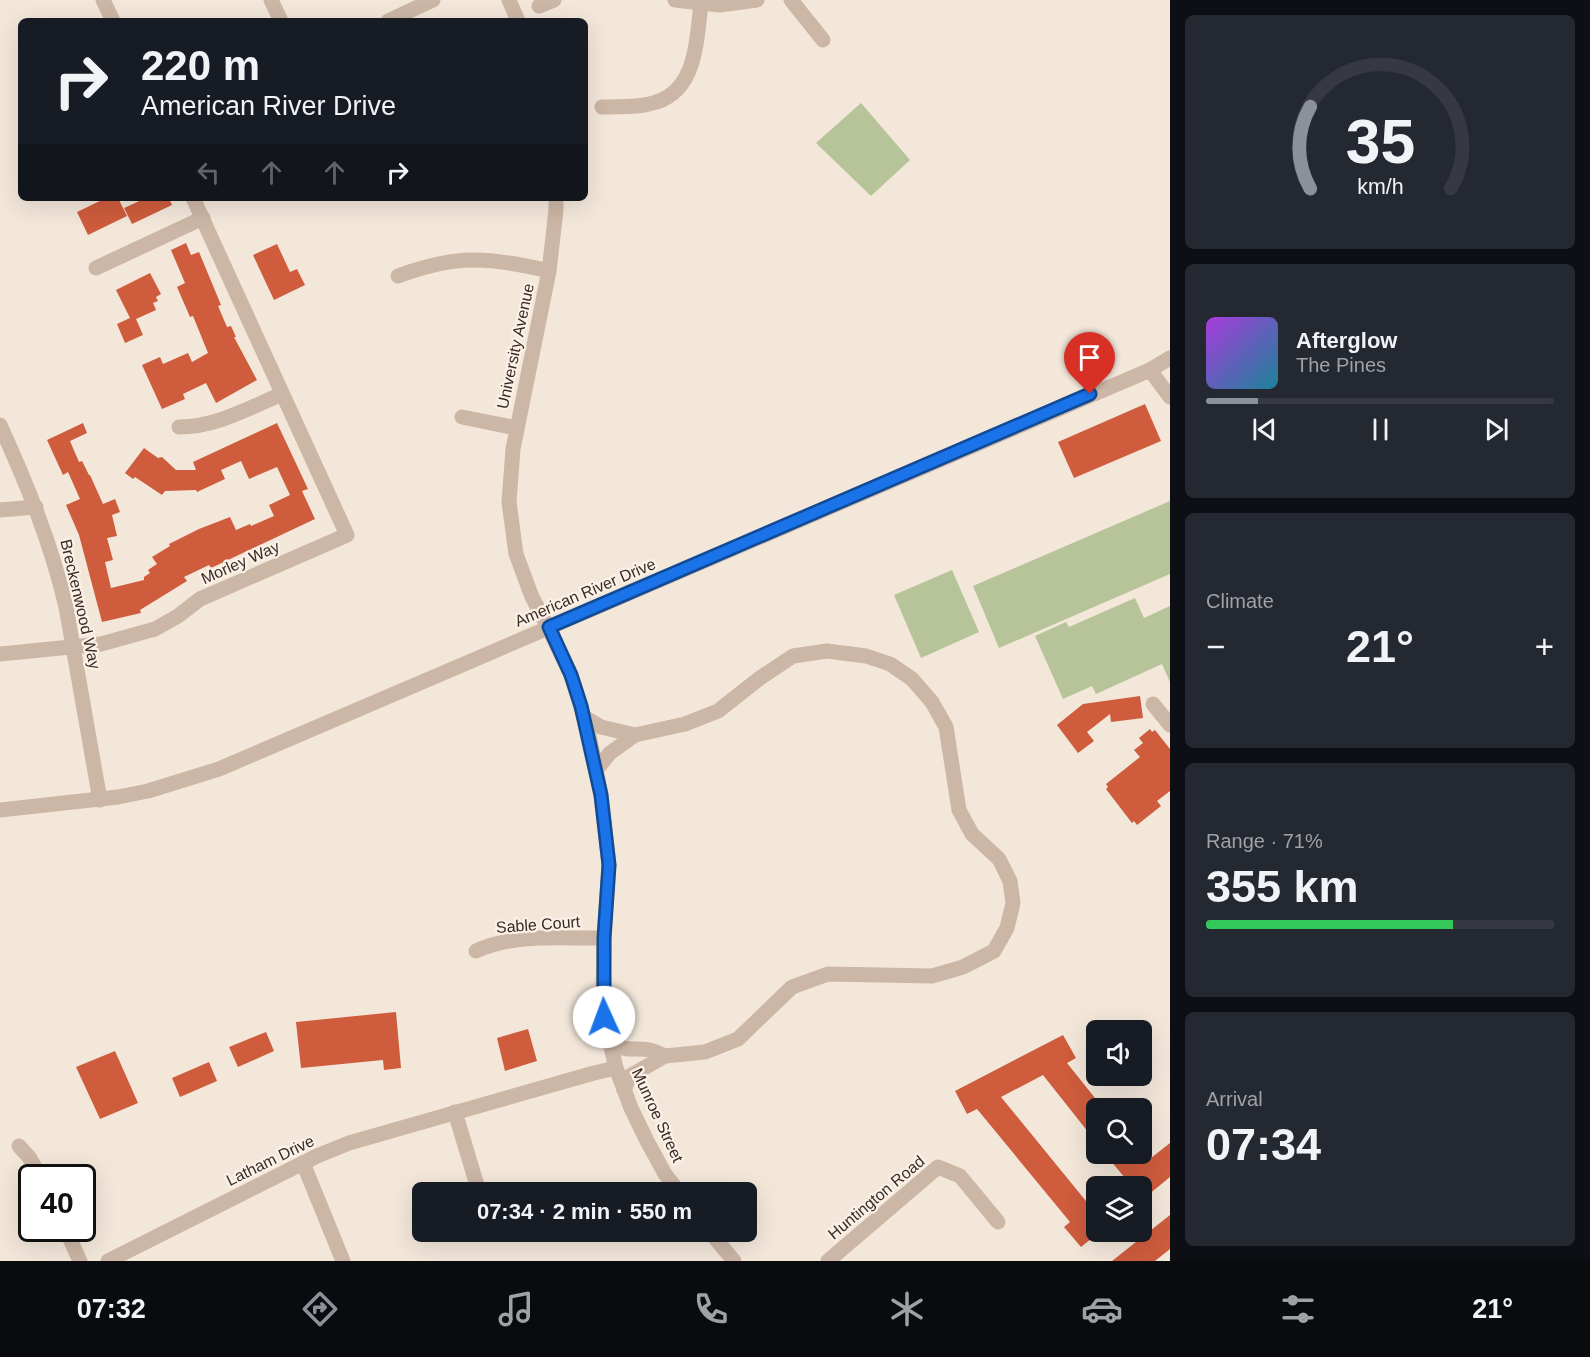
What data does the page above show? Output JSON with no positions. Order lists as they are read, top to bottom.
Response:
{
  "streets": {
    "street": [
      "University Avenue",
      "Morley Way",
      "American River Drive",
      "Breckenwood Way",
      "Sable Court",
      "Munroe Street",
      "Latham Drive",
      "Huntington Road"
    ]
  },
  "crossings": [
    ["University Avenue", "American River Drive"],
    ["University Avenue", "Munroe Street"],
    ["Morley Way", "Breckenwood Way"],
    ["American River Drive", "Breckenwood Way"],
    ["American River Drive", "Munroe Street"],
    ["Sable Court", "Munroe Street"],
    ["Munroe Street", "Latham Drive"]
  ],
  "page": {
    "turn": ["220 m", "American River Drive"],
    "song": ["Afterglow", "The Pines"],
    "tile": [
      "Climate",
      ["Range · 71%", "355 km"],
      ["Arrival", "07:34"]
    ],
    "heat": ["−", "21°", "+"],
    "limit": "40",
    "trip": "07:34 · 2 min · 550 m",
    "tabs": ["07:32", "21°"],
    "gauge": ["35", "km/h"]
  }
}
